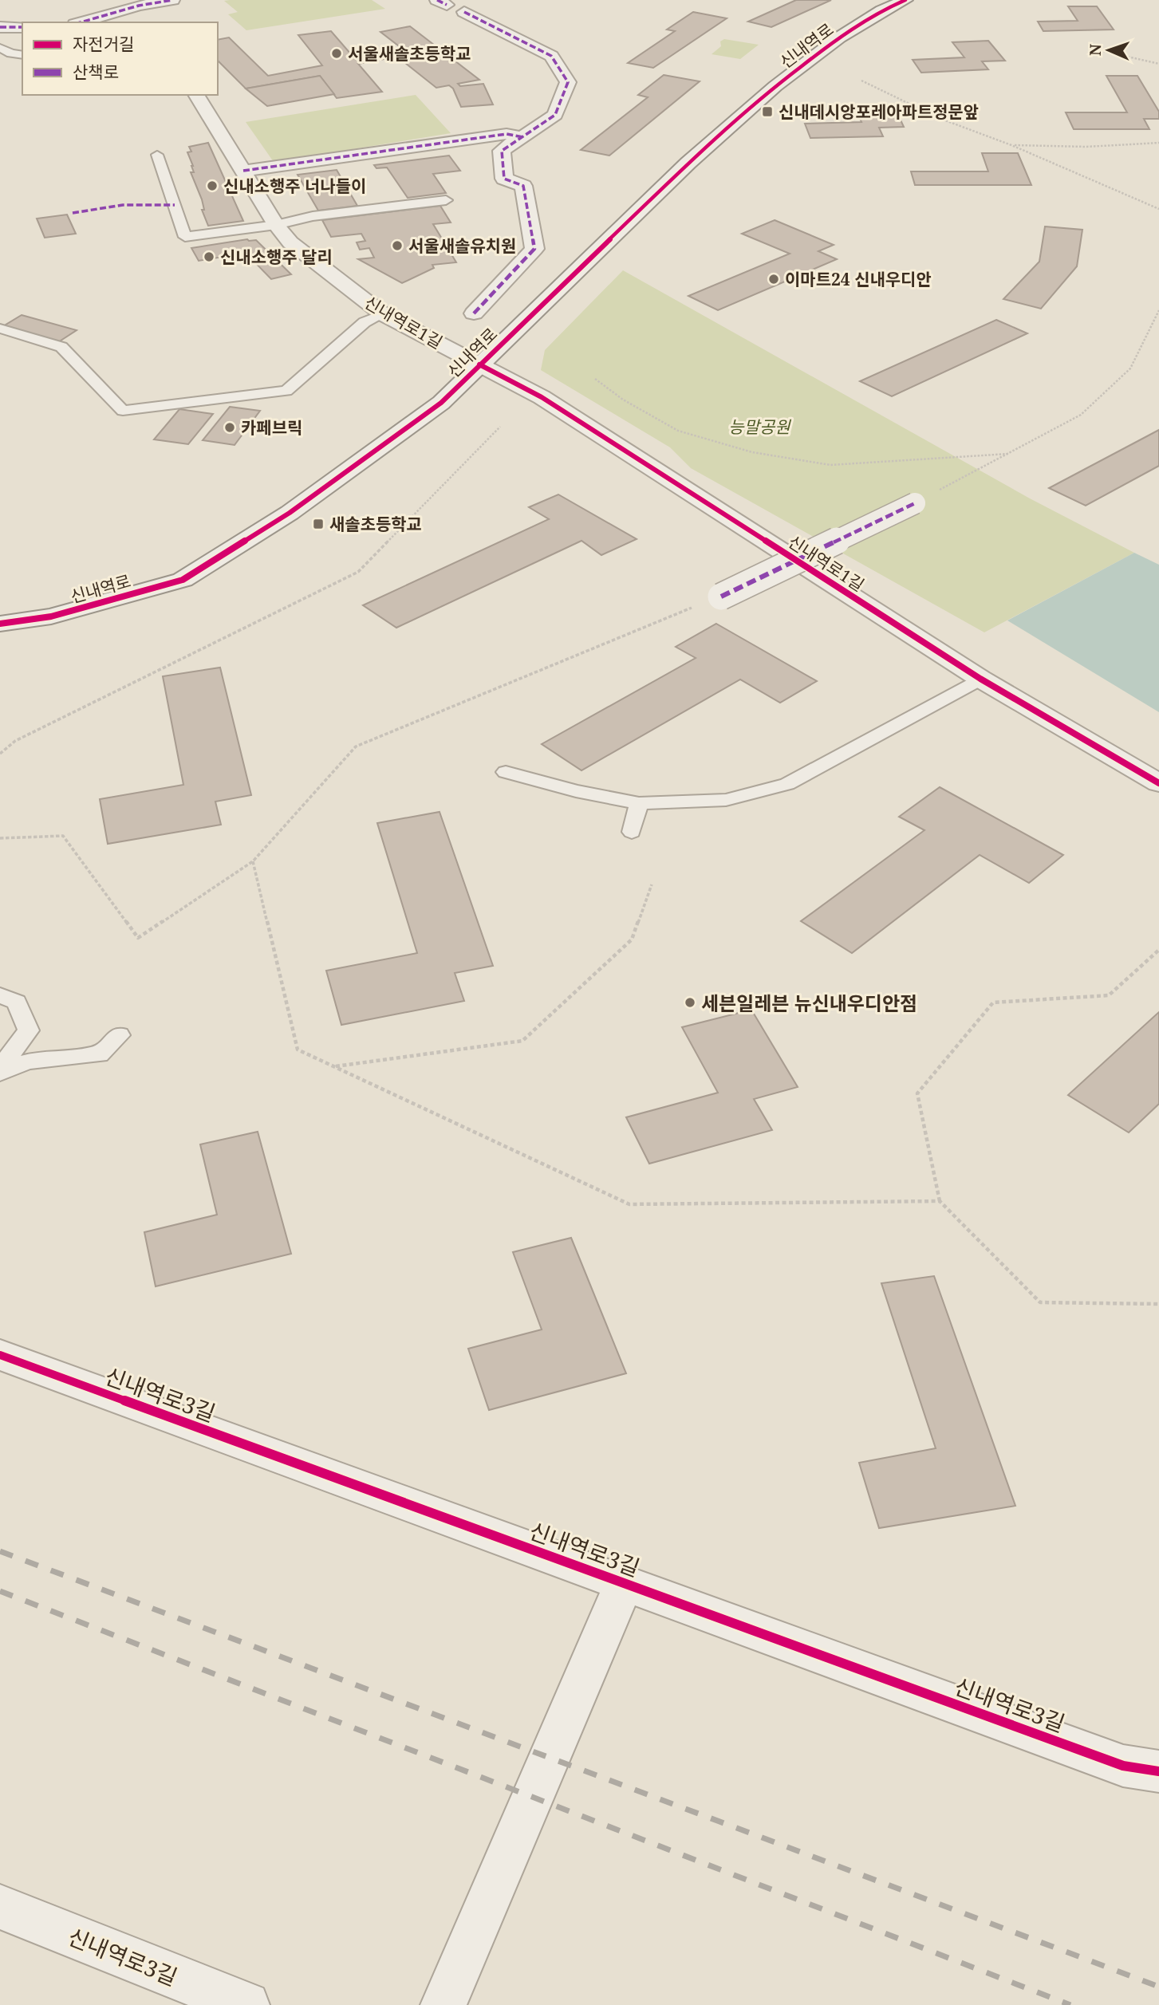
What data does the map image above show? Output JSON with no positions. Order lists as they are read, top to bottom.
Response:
{
  "streets": {
    "street": ["신내역로", "신내역로1길", "신내역로3길"]
  },
  "crossings": [
    ["신내역로", "신내역로1길"]
  ],
  "parks": ["능말공원"],
  "places": {
    "other": [
      "서울새솔초등학교",
      "신내소행주 너나들이",
      "서울새솔유치원",
      "신내소행주 달리",
      "이마트24 신내우디안",
      "카페브릭",
      "세븐일레븐 뉴신내우디안점"
    ],
    "transit": ["신내데시앙포레아파트정문앞", "새솔초등학교"]
  },
  "legend": ["자전거길", "산책로"],
  "north": "left"
}
